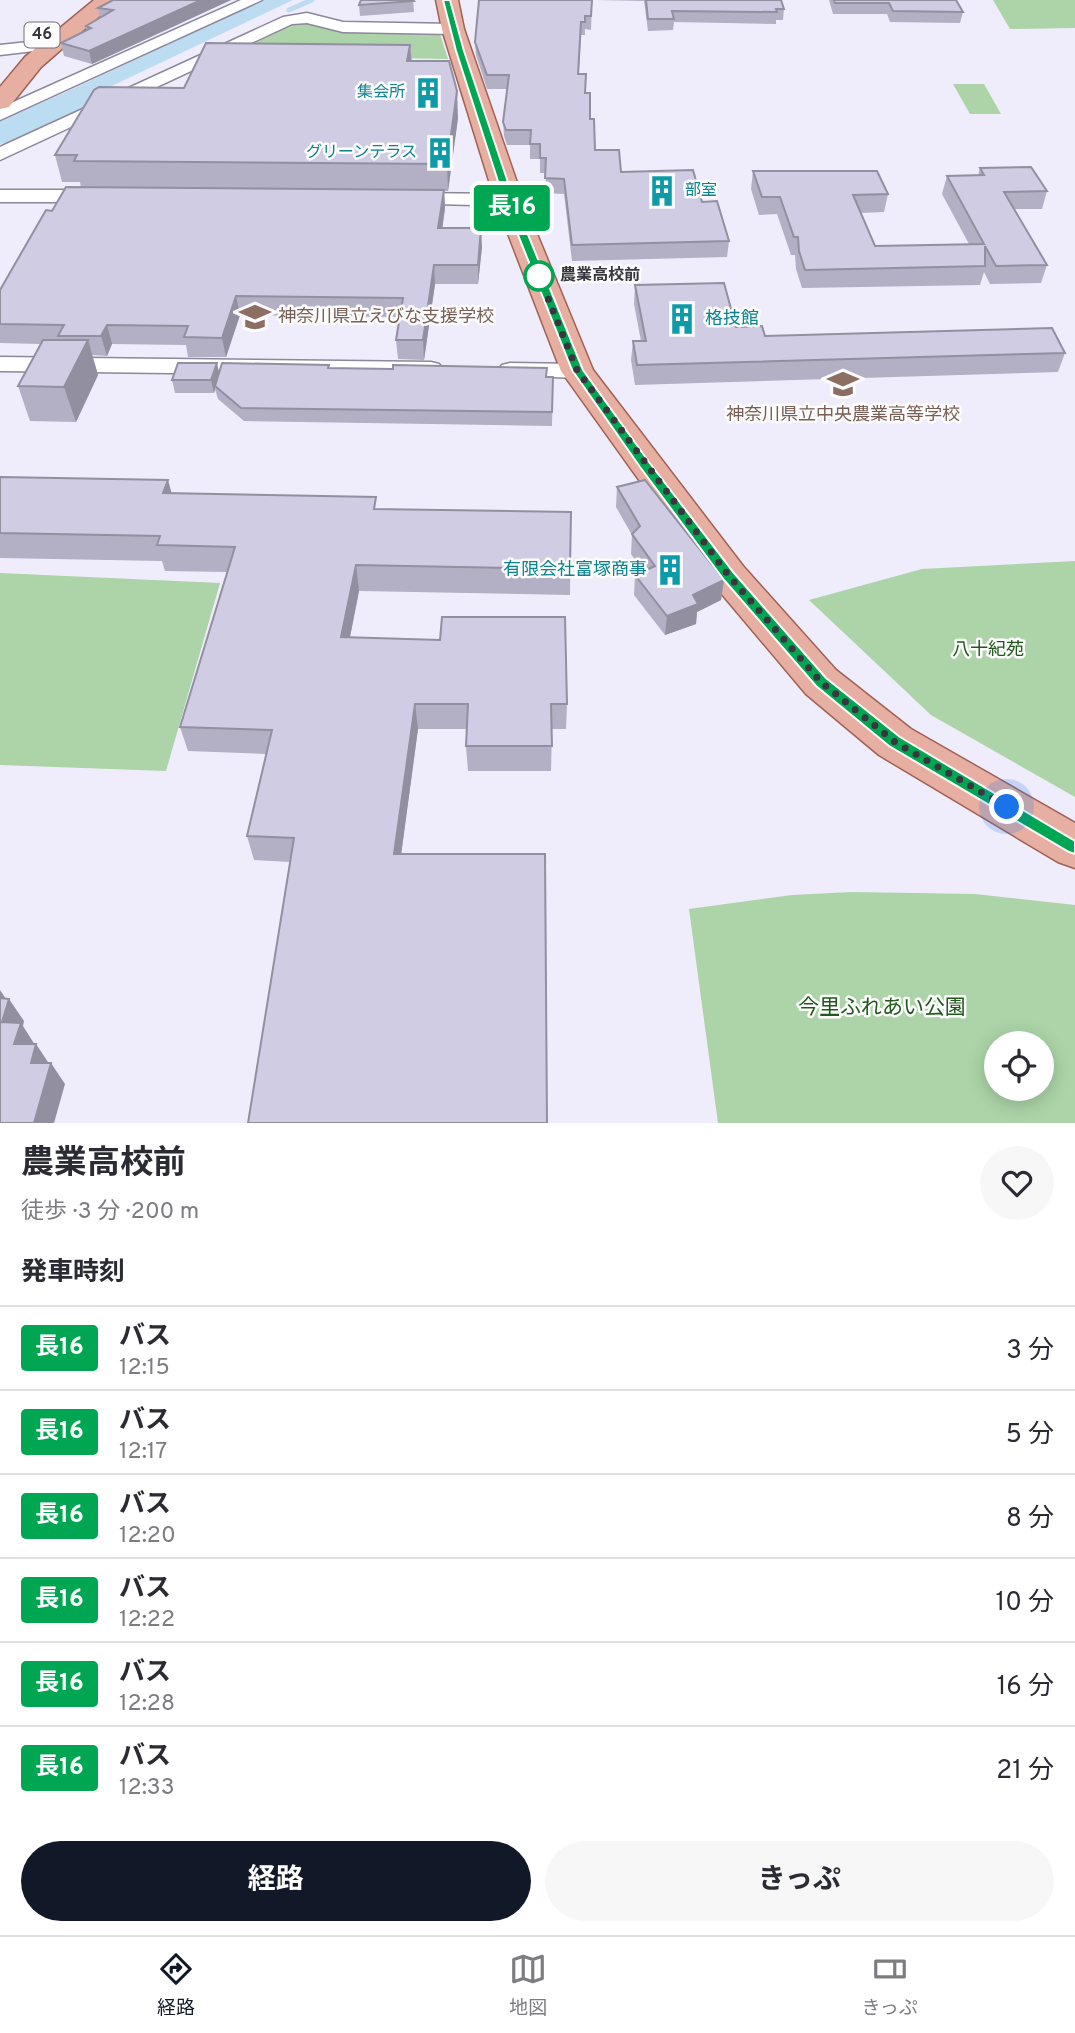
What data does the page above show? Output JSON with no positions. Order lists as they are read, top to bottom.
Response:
{
  "streets": {
    "main road": ["46"]
  },
  "parks": ["八十紀苑", "今里ふれあい公園"],
  "places": {
    "building": [
      "集会所",
      "グリーンテラス",
      "部室",
      "格技館",
      "有限会社富塚商事"
    ],
    "other": ["農業高校前"],
    "school or university": ["神奈川県立えびな支援学校", "神奈川県立中央農業高等学校"]
  },
  "lines": ["bus line 長16"],
  "page": {
    "on_map": "長16",
    "heading": [
      ["農業高校前", "徒歩 · 3 分 · 200 m"],
      "発車時刻"
    ],
    "list": [
      {
        "mark": "長16",
        "name": "バス",
        "note": "12:15",
        "value": "3 分"
      },
      {
        "mark": "長16",
        "name": "バス",
        "note": "12:17",
        "value": "5 分"
      },
      {
        "mark": "長16",
        "name": "バス",
        "note": "12:20",
        "value": "8 分"
      },
      {
        "mark": "長16",
        "name": "バス",
        "note": "12:22",
        "value": "10 分"
      },
      {
        "mark": "長16",
        "name": "バス",
        "note": "12:28",
        "value": "16 分"
      },
      {
        "mark": "長16",
        "name": "バス",
        "note": "12:33",
        "value": "21 分"
      }
    ],
    "buttons": ["経路", "きっぷ"],
    "tabs": ["経路", "地図", "きっぷ"]
  }
}
